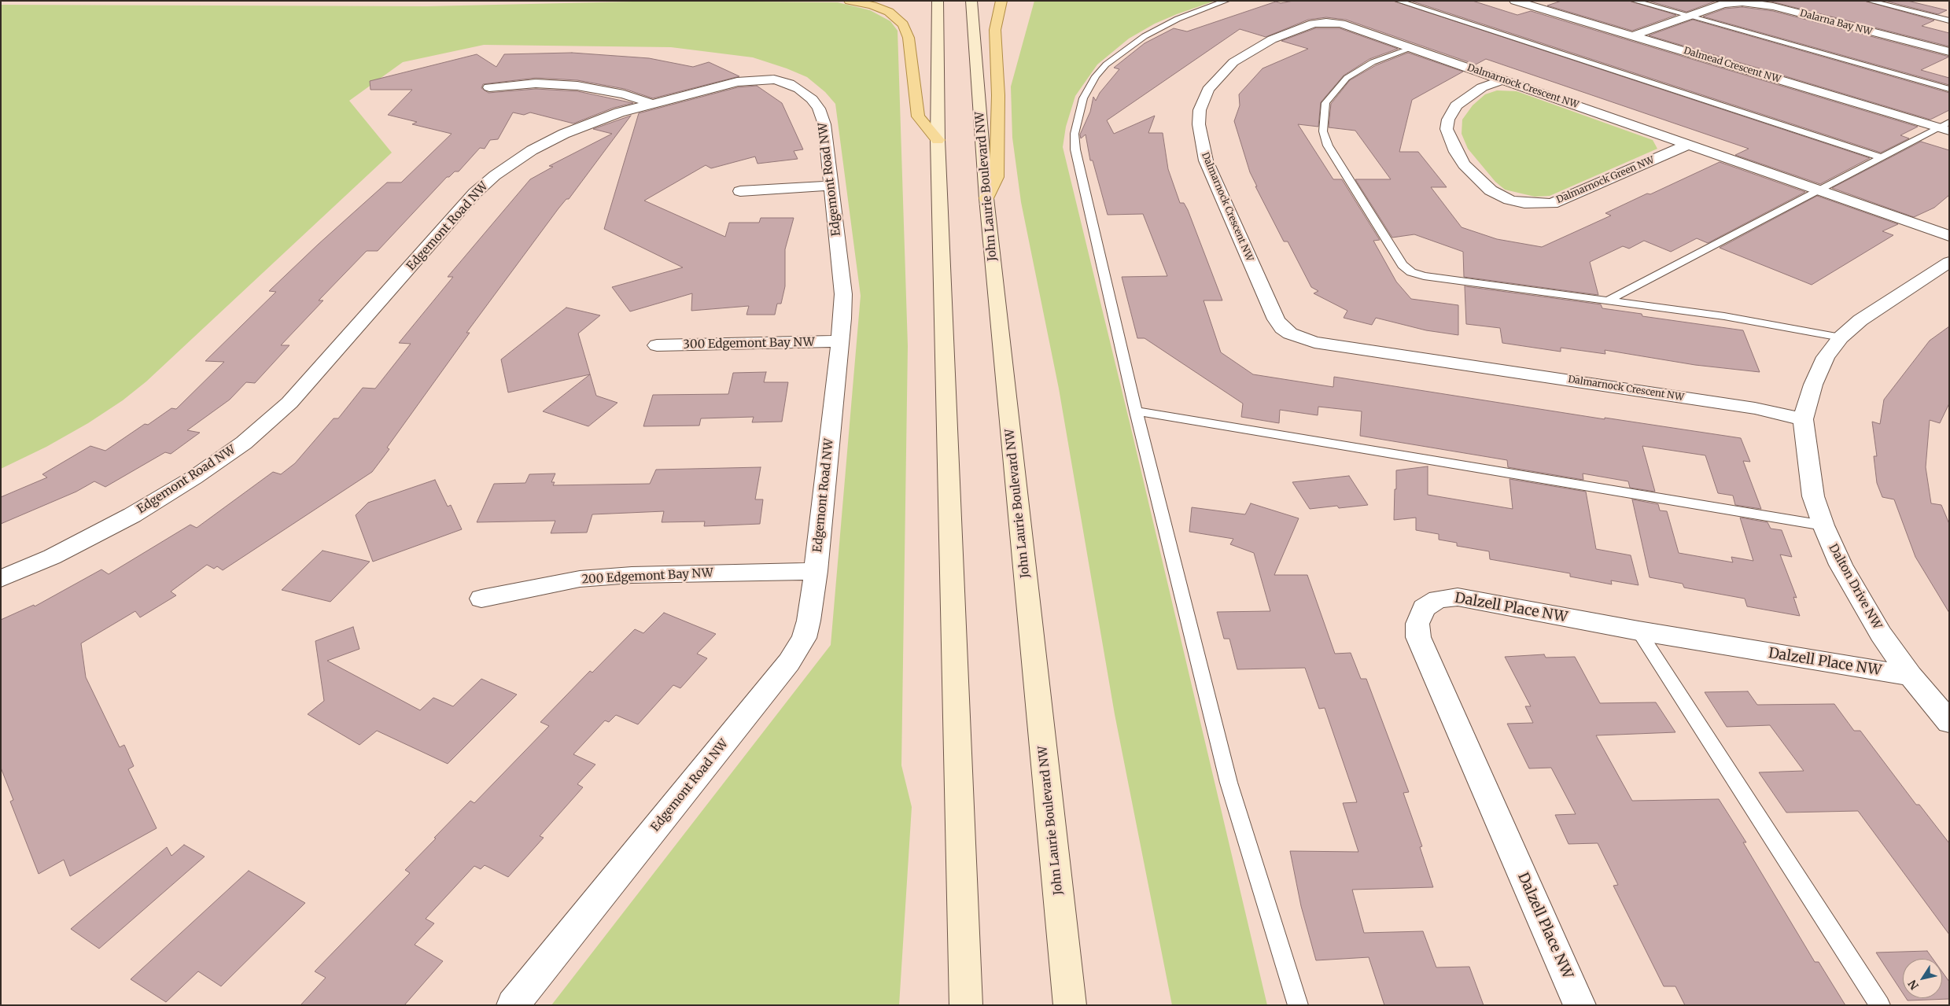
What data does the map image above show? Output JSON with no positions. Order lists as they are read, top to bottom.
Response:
{
  "streets": {
    "main road": ["John Laurie Boulevard NW"],
    "street": [
      "Dalarna Bay NW",
      "Dalmead Crescent NW",
      "Dalmarnock Crescent NW",
      "Edgemont Road NW",
      "Dalmarnock Green NW",
      "300 Edgemont Bay NW",
      "200 Edgemont Bay NW",
      "Dalton Drive NW",
      "Dalzell Place NW"
    ]
  },
  "crossings": [
    ["Dalarna Bay NW", "Dalmead Crescent NW"],
    ["Dalmarnock Crescent NW", "Dalmarnock Green NW"],
    ["Dalmarnock Crescent NW", "Dalton Drive NW"],
    ["Edgemont Road NW", "300 Edgemont Bay NW"],
    ["Edgemont Road NW", "200 Edgemont Bay NW"],
    ["Dalton Drive NW", "Dalzell Place NW"]
  ],
  "north": "bottom left"
}
